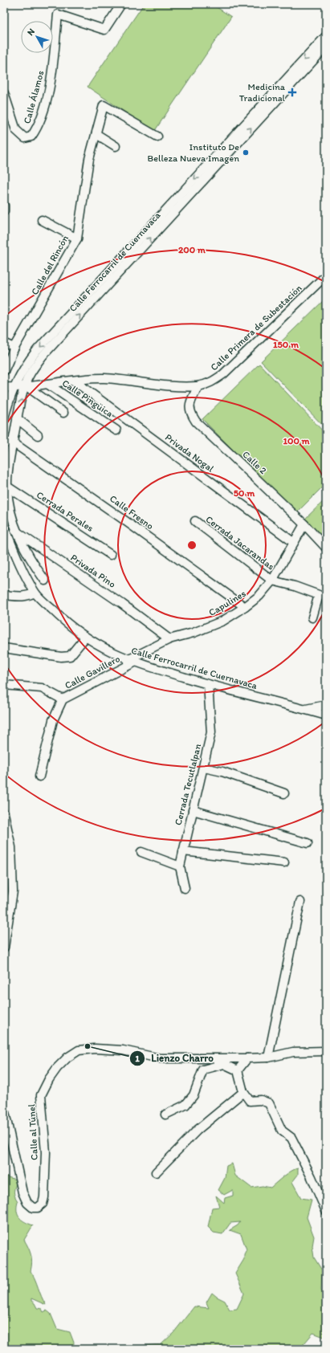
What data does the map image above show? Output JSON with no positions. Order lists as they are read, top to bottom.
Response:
{
  "streets": {
    "street": [
      "Calle Álamos",
      "Calle Ferrocarril de Cuernavaca",
      "Calle del Rincón",
      "Calle Primera de Subestación",
      "Calle Pingüica",
      "Privada Nogal",
      "Calle 2",
      "Cerrada Perales",
      "Calle Fresno",
      "Cerrada Jacarandas",
      "Privada Pino",
      "Capulines",
      "Calle Gavillero",
      "Cerrada Tecutlalpan",
      "Calle al Túnel"
    ]
  },
  "crossings": [
    ["Calle Ferrocarril de Cuernavaca", "Calle Primera de Subestación"],
    ["Calle Ferrocarril de Cuernavaca", "Cerrada Perales"],
    ["Calle Ferrocarril de Cuernavaca", "Calle Fresno"],
    ["Calle Ferrocarril de Cuernavaca", "Privada Pino"],
    ["Calle Ferrocarril de Cuernavaca", "Capulines"],
    ["Calle Ferrocarril de Cuernavaca", "Calle Gavillero"],
    ["Calle Ferrocarril de Cuernavaca", "Cerrada Tecutlalpan"],
    ["Calle Primera de Subestación", "Calle Pingüica"],
    ["Calle Primera de Subestación", "Privada Nogal"],
    ["Calle Primera de Subestación", "Calle 2"],
    ["Privada Nogal", "Capulines"],
    ["Calle 2", "Capulines"],
    ["Calle Fresno", "Capulines"],
    ["Cerrada Jacarandas", "Capulines"],
    ["Privada Pino", "Capulines"],
    ["Capulines", "Calle Gavillero"]
  ],
  "places": {
    "health": ["Medicina Tradicional"],
    "other": ["Instituto De Belleza Nueva Imagen", "Lienzo Charro"]
  },
  "north": "top left",
  "rings": [
    "200 m",
    "150 m",
    "100 m",
    "50 m"
  ]
}
